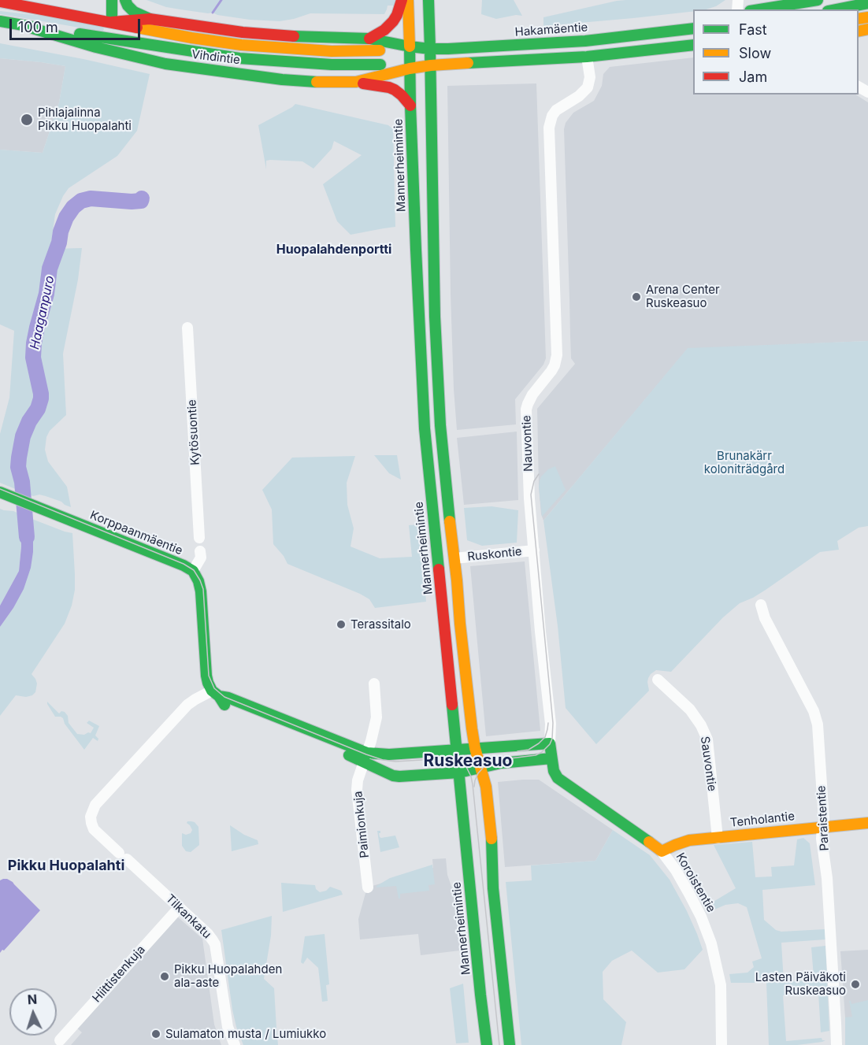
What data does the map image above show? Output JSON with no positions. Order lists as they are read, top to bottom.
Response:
{
  "streets": {
    "main road": [
      "Hakamäentie",
      "Vihdintie",
      "Mannerheimintie",
      "Korppaanmäentie",
      "Tenholantie",
      "Koroistentie"
    ],
    "street": [
      "Kytösuontie",
      "Nauvontie",
      "Ruskontie",
      "Sauvontie",
      "Paraistentie",
      "Paimionkuja",
      "Tilkankatu",
      "Hiittistenkuja"
    ]
  },
  "crossings": [
    ["Hakamäentie", "Vihdintie"],
    ["Hakamäentie", "Mannerheimintie"],
    ["Vihdintie", "Mannerheimintie"],
    ["Nauvontie", "Ruskontie"],
    ["Nauvontie", "Koroistentie"],
    ["Sauvontie", "Tenholantie"],
    ["Paraistentie", "Tenholantie"],
    ["Tenholantie", "Koroistentie"],
    ["Tilkankatu", "Hiittistenkuja"]
  ],
  "districts": ["Huopalahdenportti", "Ruskeasuo", "Pikku Huopalahti"],
  "water": ["Haaganpuro"],
  "parks": ["Brunakärr koloniträdgård"],
  "places": [
    "Pihlajalinna Pikku Huopalahti",
    "Arena Center Ruskeasuo",
    "Terassitalo",
    "Pikku Huopalahden ala-aste",
    "Lasten Päiväkoti Ruskeasuo",
    "Sulamaton musta / Lumiukko"
  ],
  "legend": ["Fast", "Slow", "Jam"],
  "scale_bar": "100 m",
  "north": "top"
}
